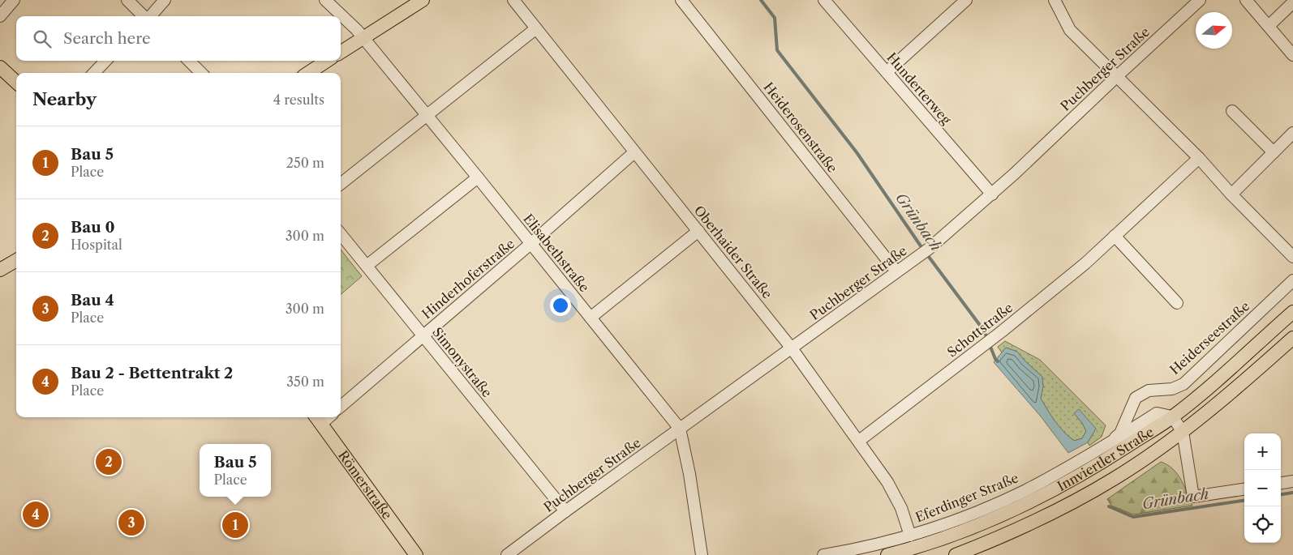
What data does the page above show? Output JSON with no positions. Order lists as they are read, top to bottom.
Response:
{
  "streets": {
    "main road": ["Innviertler Straße", "Römerstraße"],
    "street": [
      "Puchberger Straße",
      "Hunderterweg",
      "Heiderosenstraße",
      "Oberhaider Straße",
      "Elisabethstraße",
      "Hinderhoferstraße",
      "Schottstraße",
      "Heiderseestraße",
      "Simonystraße",
      "Eferdinger Straße"
    ]
  },
  "crossings": [
    ["Puchberger Straße", "Hunderterweg"],
    ["Puchberger Straße", "Heiderosenstraße"],
    ["Puchberger Straße", "Oberhaider Straße"],
    ["Puchberger Straße", "Elisabethstraße"],
    ["Puchberger Straße", "Simonystraße"],
    ["Oberhaider Straße", "Hinderhoferstraße"],
    ["Oberhaider Straße", "Schottstraße"],
    ["Oberhaider Straße", "Eferdinger Straße"],
    ["Elisabethstraße", "Hinderhoferstraße"],
    ["Hinderhoferstraße", "Simonystraße"],
    ["Heiderseestraße", "Eferdinger Straße"]
  ],
  "water": ["Grünbach"],
  "north": "right",
  "page": {
    "search": "Search here",
    "heading": ["Nearby", "4 results"],
    "list": [
      {
        "mark": "1",
        "name": "Bau 5",
        "note": "Place",
        "value": "250 m"
      },
      {
        "mark": "2",
        "name": "Bau 0",
        "note": "Hospital",
        "value": "300 m"
      },
      {
        "mark": "3",
        "name": "Bau 4",
        "note": "Place",
        "value": "300 m"
      },
      {
        "mark": "4",
        "name": "Bau 2 - Bettentrakt 2",
        "note": "Place",
        "value": "350 m"
      }
    ],
    "map_buttons": ["+", "−"],
    "popup": ["Bau 5", "Place"],
    "pins": [
      "2",
      "4",
      "3",
      "1"
    ]
  }
}
